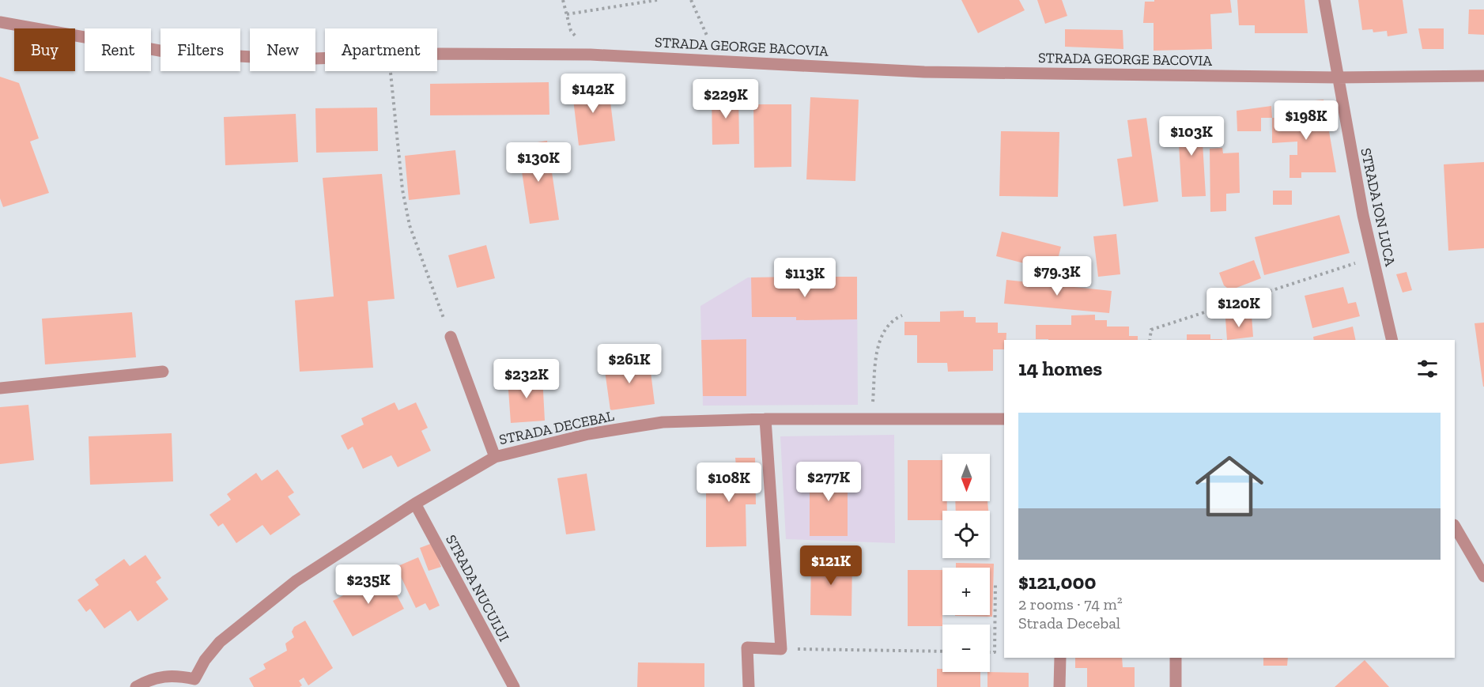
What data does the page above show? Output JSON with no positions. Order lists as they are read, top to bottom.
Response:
{
  "streets": {
    "street": [
      "STRADA GEORGE BACOVIA",
      "STRADA ION LUCA",
      "STRADA DECEBAL",
      "STRADA NUCULUI"
    ]
  },
  "crossings": [
    ["STRADA GEORGE BACOVIA", "STRADA ION LUCA"],
    ["STRADA DECEBAL", "STRADA NUCULUI"]
  ],
  "north": "bottom",
  "page": {
    "chip": [
      "Buy",
      "Rent",
      "Filters",
      "New",
      "Apartment"
    ],
    "price": [
      "$142K",
      "$229K",
      "$198K",
      "$103K",
      "$130K",
      "$79.3K",
      "$113K",
      "$120K",
      "$261K",
      "$232K",
      "$277K",
      "$108K",
      "$121K",
      "$235K"
    ],
    "heading": "14 homes",
    "list": [
      {
        "name": "$121,000",
        "note": "2 rooms · 74 m² · Strada Decebal"
      }
    ],
    "map_buttons": ["+", "−"]
  }
}
